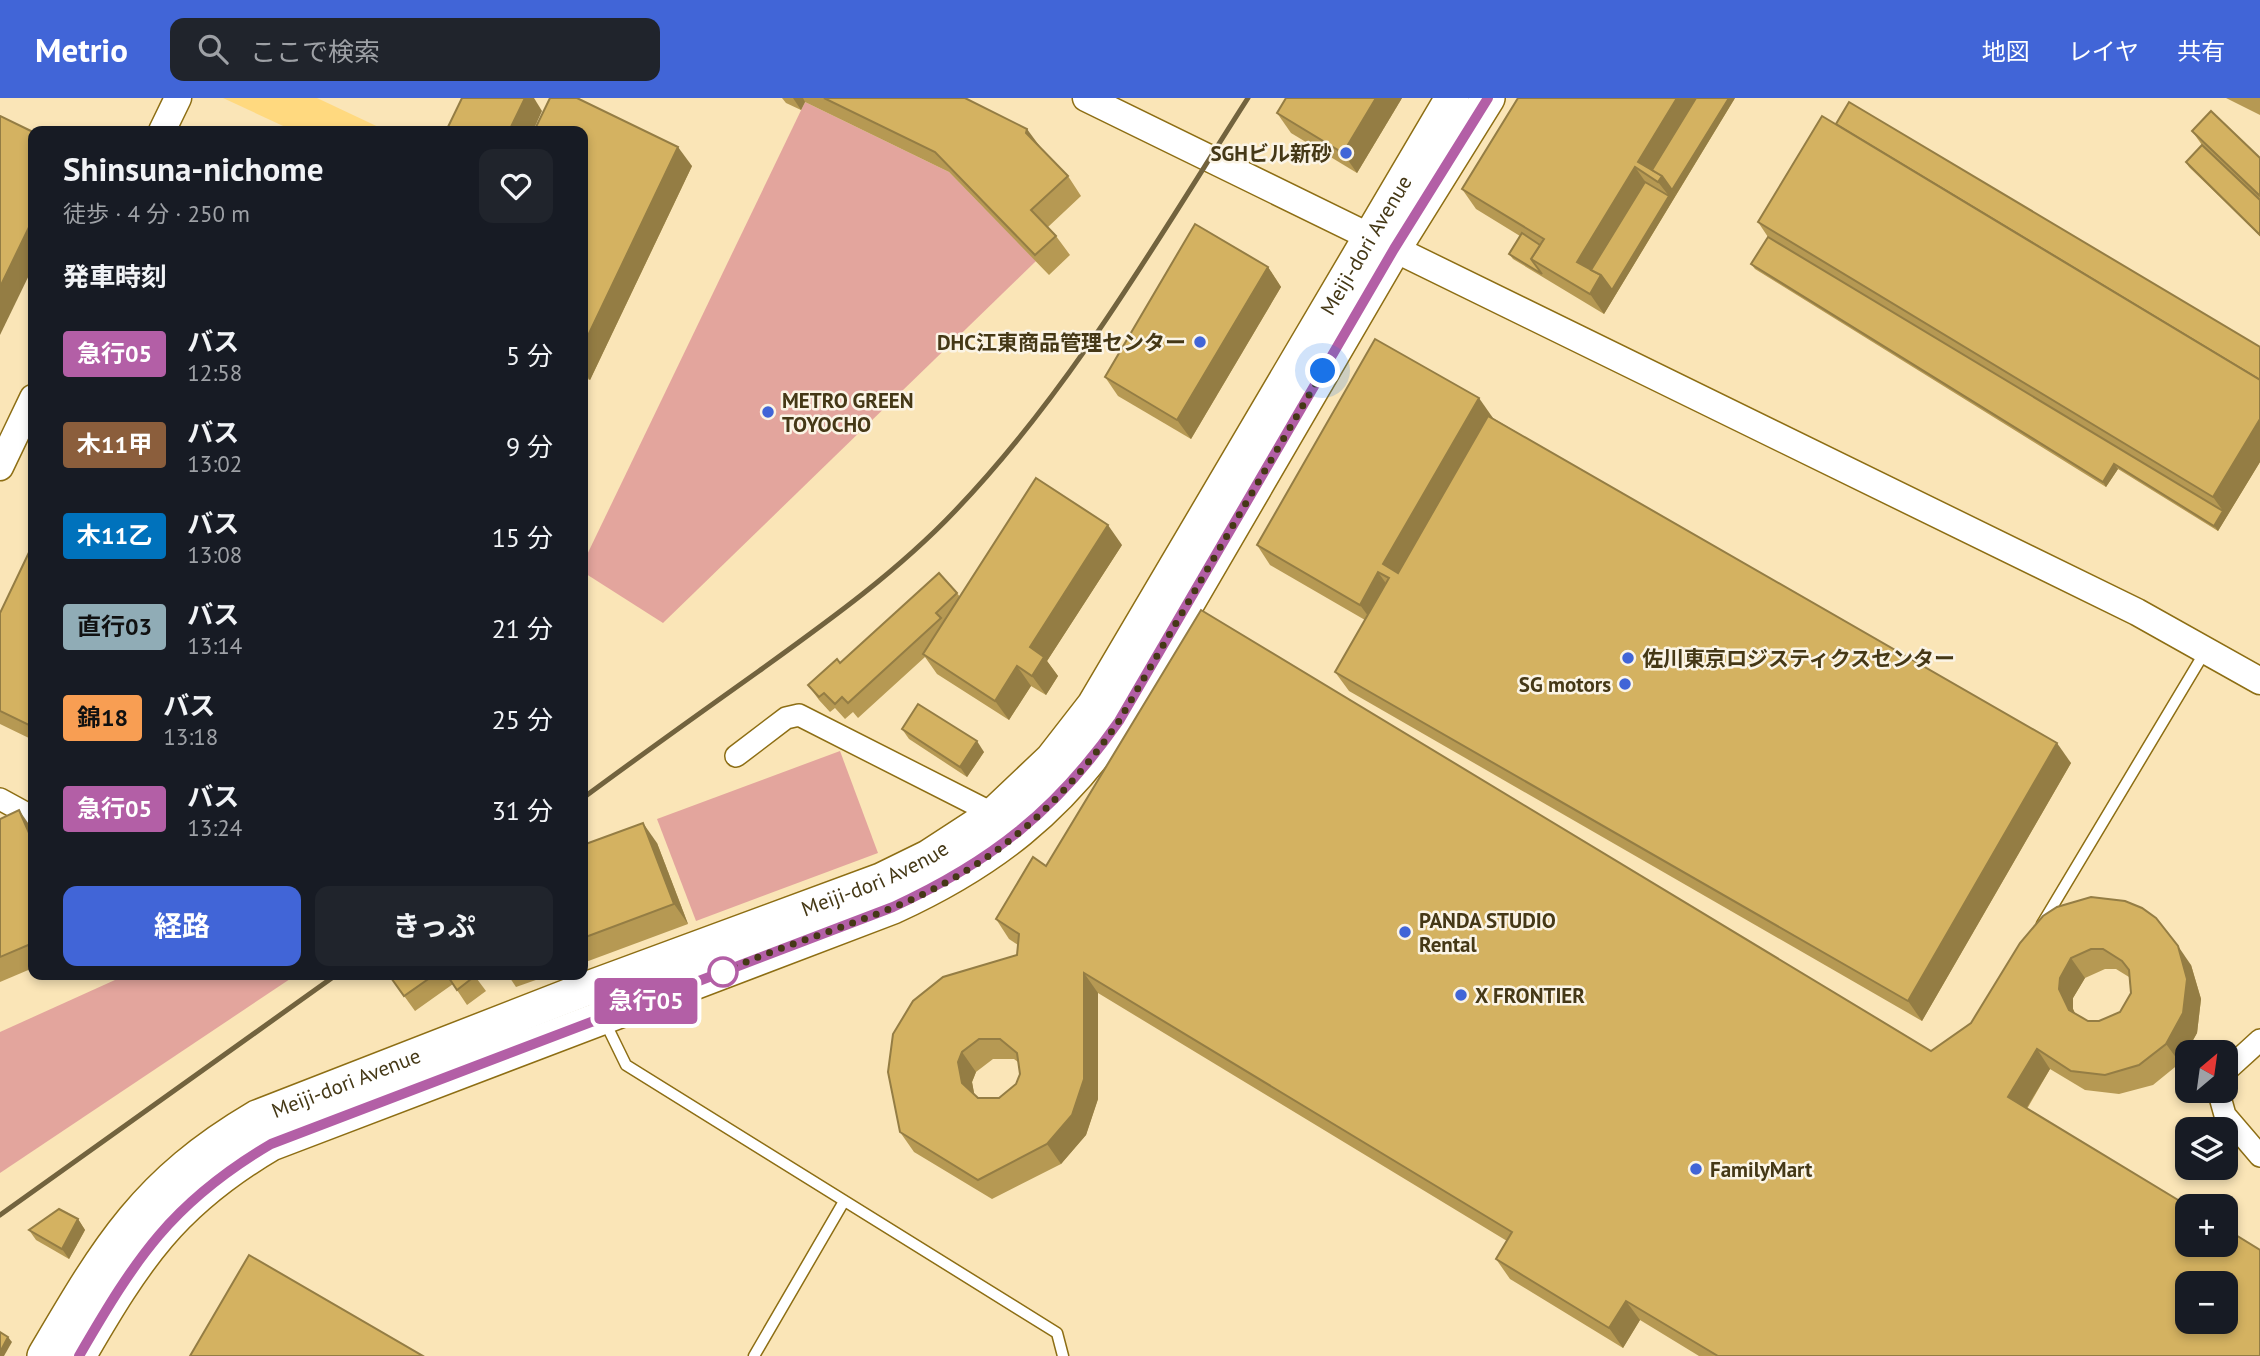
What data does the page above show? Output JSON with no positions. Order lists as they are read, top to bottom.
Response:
{
  "streets": {
    "main road": ["Meiji-dori Avenue"]
  },
  "places": [
    "SGHビル新砂",
    "DHC江東商品管理センター",
    "METRO GREEN TOYOCHO",
    "佐川東京ロジスティクスセンター",
    "SG motors",
    "PANDA STUDIO Rental",
    "X FRONTIER",
    "FamilyMart"
  ],
  "lines": ["bus line 急行05"],
  "north": "top right",
  "page": {
    "header": "Metrio",
    "search": "ここで検索",
    "nav": ["地図", "レイヤ", "共有"],
    "on_map": "急行05",
    "heading": [
      ["Shinsuna-nichome", "徒歩 · 4 分 · 250 m"],
      "発車時刻"
    ],
    "list": [
      {
        "mark": "急行05",
        "name": "バス",
        "note": "12:58",
        "value": "5 分"
      },
      {
        "mark": "木11甲",
        "name": "バス",
        "note": "13:02",
        "value": "9 分"
      },
      {
        "mark": "木11乙",
        "name": "バス",
        "note": "13:08",
        "value": "15 分"
      },
      {
        "mark": "直行03",
        "name": "バス",
        "note": "13:14",
        "value": "21 分"
      },
      {
        "mark": "錦18",
        "name": "バス",
        "note": "13:18",
        "value": "25 分"
      },
      {
        "mark": "急行05",
        "name": "バス",
        "note": "13:24",
        "value": "31 分"
      }
    ],
    "buttons": ["経路", "きっぷ"],
    "map_buttons": ["+", "−"]
  }
}
